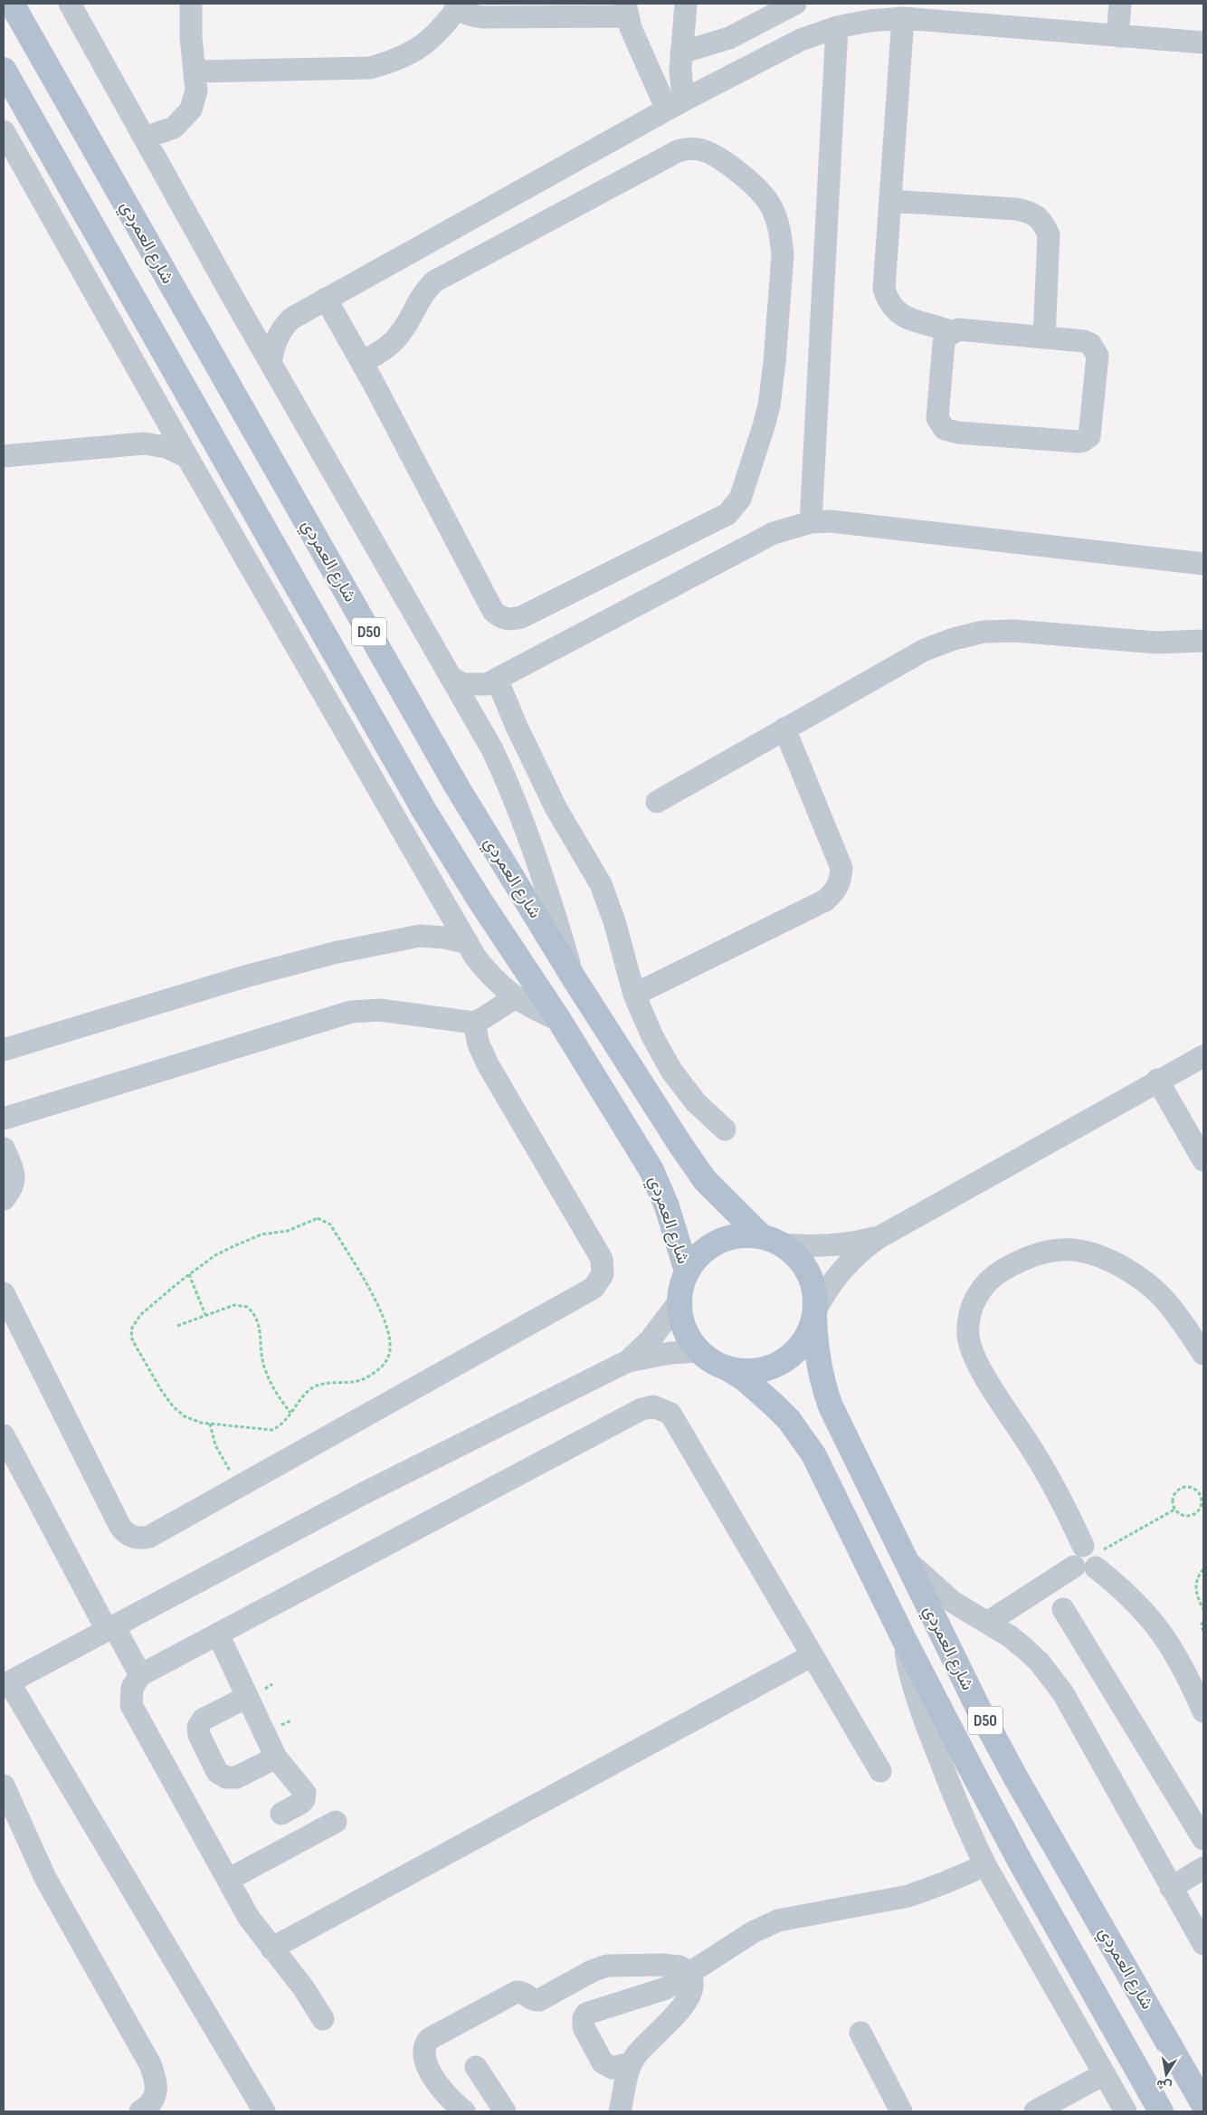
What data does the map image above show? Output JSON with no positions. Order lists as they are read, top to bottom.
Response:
{
  "streets": {
    "main road": ["شارع العمردي", "D50"]
  },
  "north": "bottom"
}
